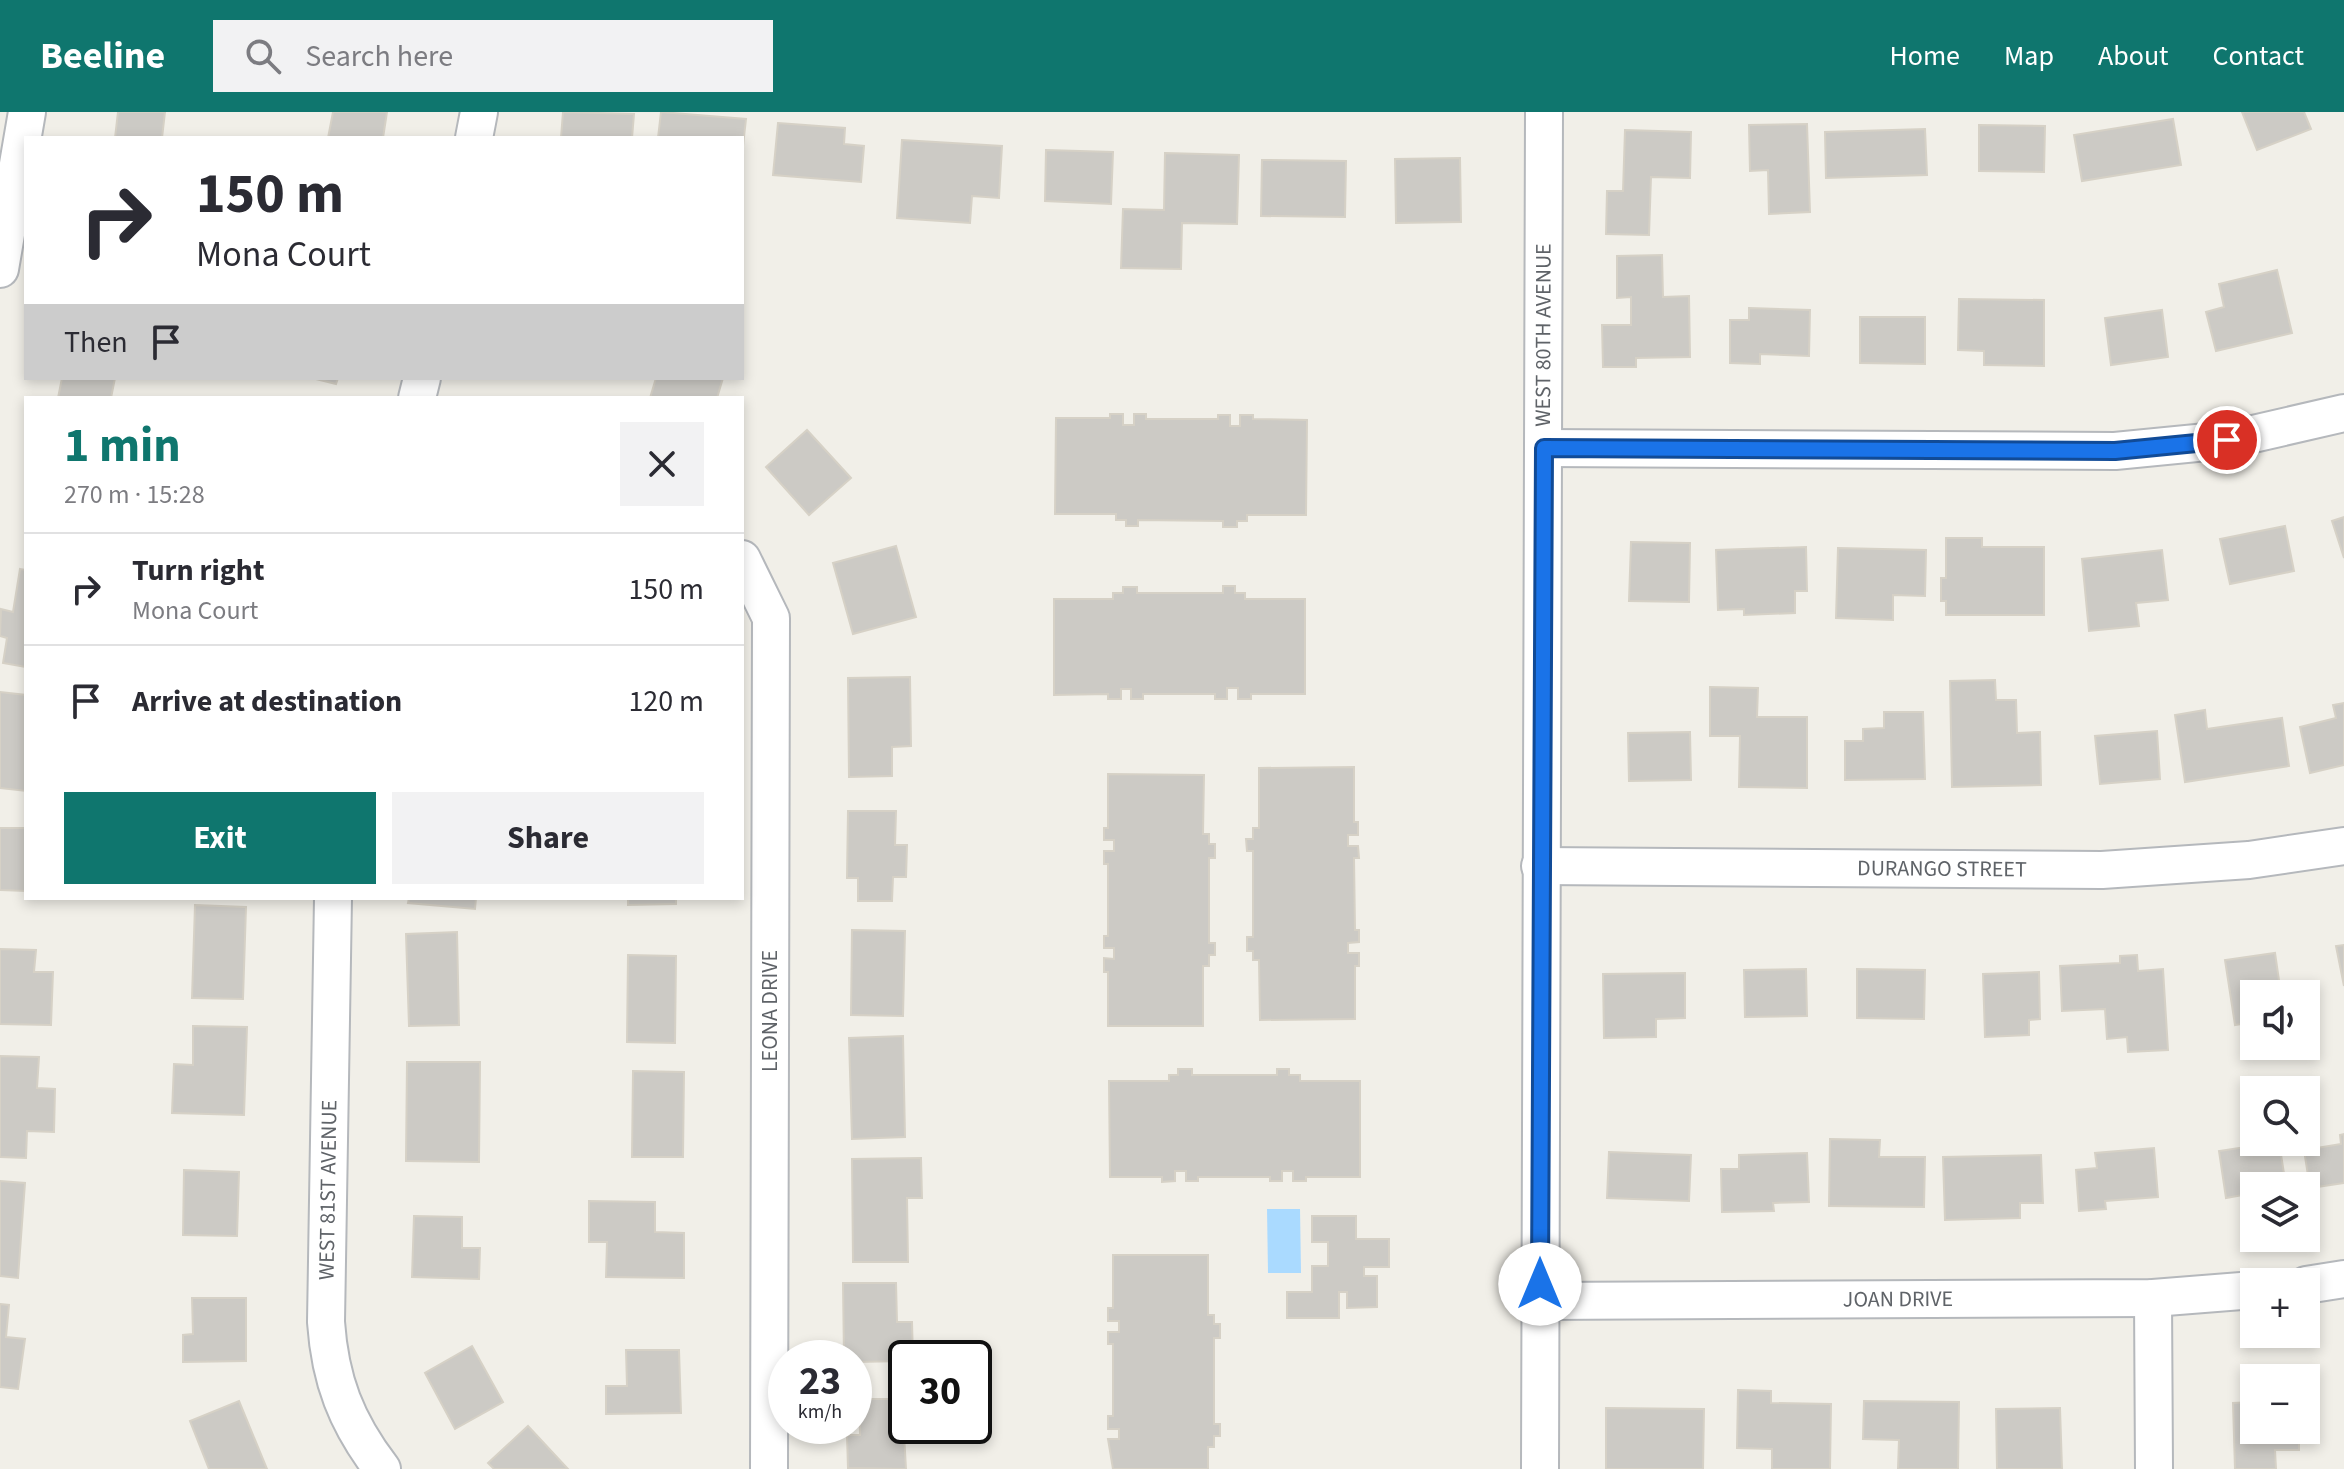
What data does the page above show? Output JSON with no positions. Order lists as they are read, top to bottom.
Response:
{
  "streets": {
    "street": [
      "WEST 80TH AVENUE",
      "DURANGO STREET",
      "LEONA DRIVE",
      "WEST 81ST AVENUE",
      "JOAN DRIVE"
    ]
  },
  "crossings": [
    ["WEST 80TH AVENUE", "DURANGO STREET"],
    ["WEST 80TH AVENUE", "JOAN DRIVE"]
  ],
  "page": {
    "header": "Beeline",
    "search": "Search here",
    "nav": [
      "Home",
      "Map",
      "About",
      "Contact"
    ],
    "turn": ["150 m", "Mona Court"],
    "then": "Then",
    "heading": ["1 min", "270 m · 15:28"],
    "list": [
      {
        "name": "Turn right",
        "note": "Mona Court",
        "value": "150 m"
      },
      {
        "name": "Arrive at destination",
        "value": "120 m"
      }
    ],
    "buttons": ["Exit", "Share"],
    "map_buttons": ["+", "−"],
    "speed": "23 km/h",
    "limit": "30"
  }
}
